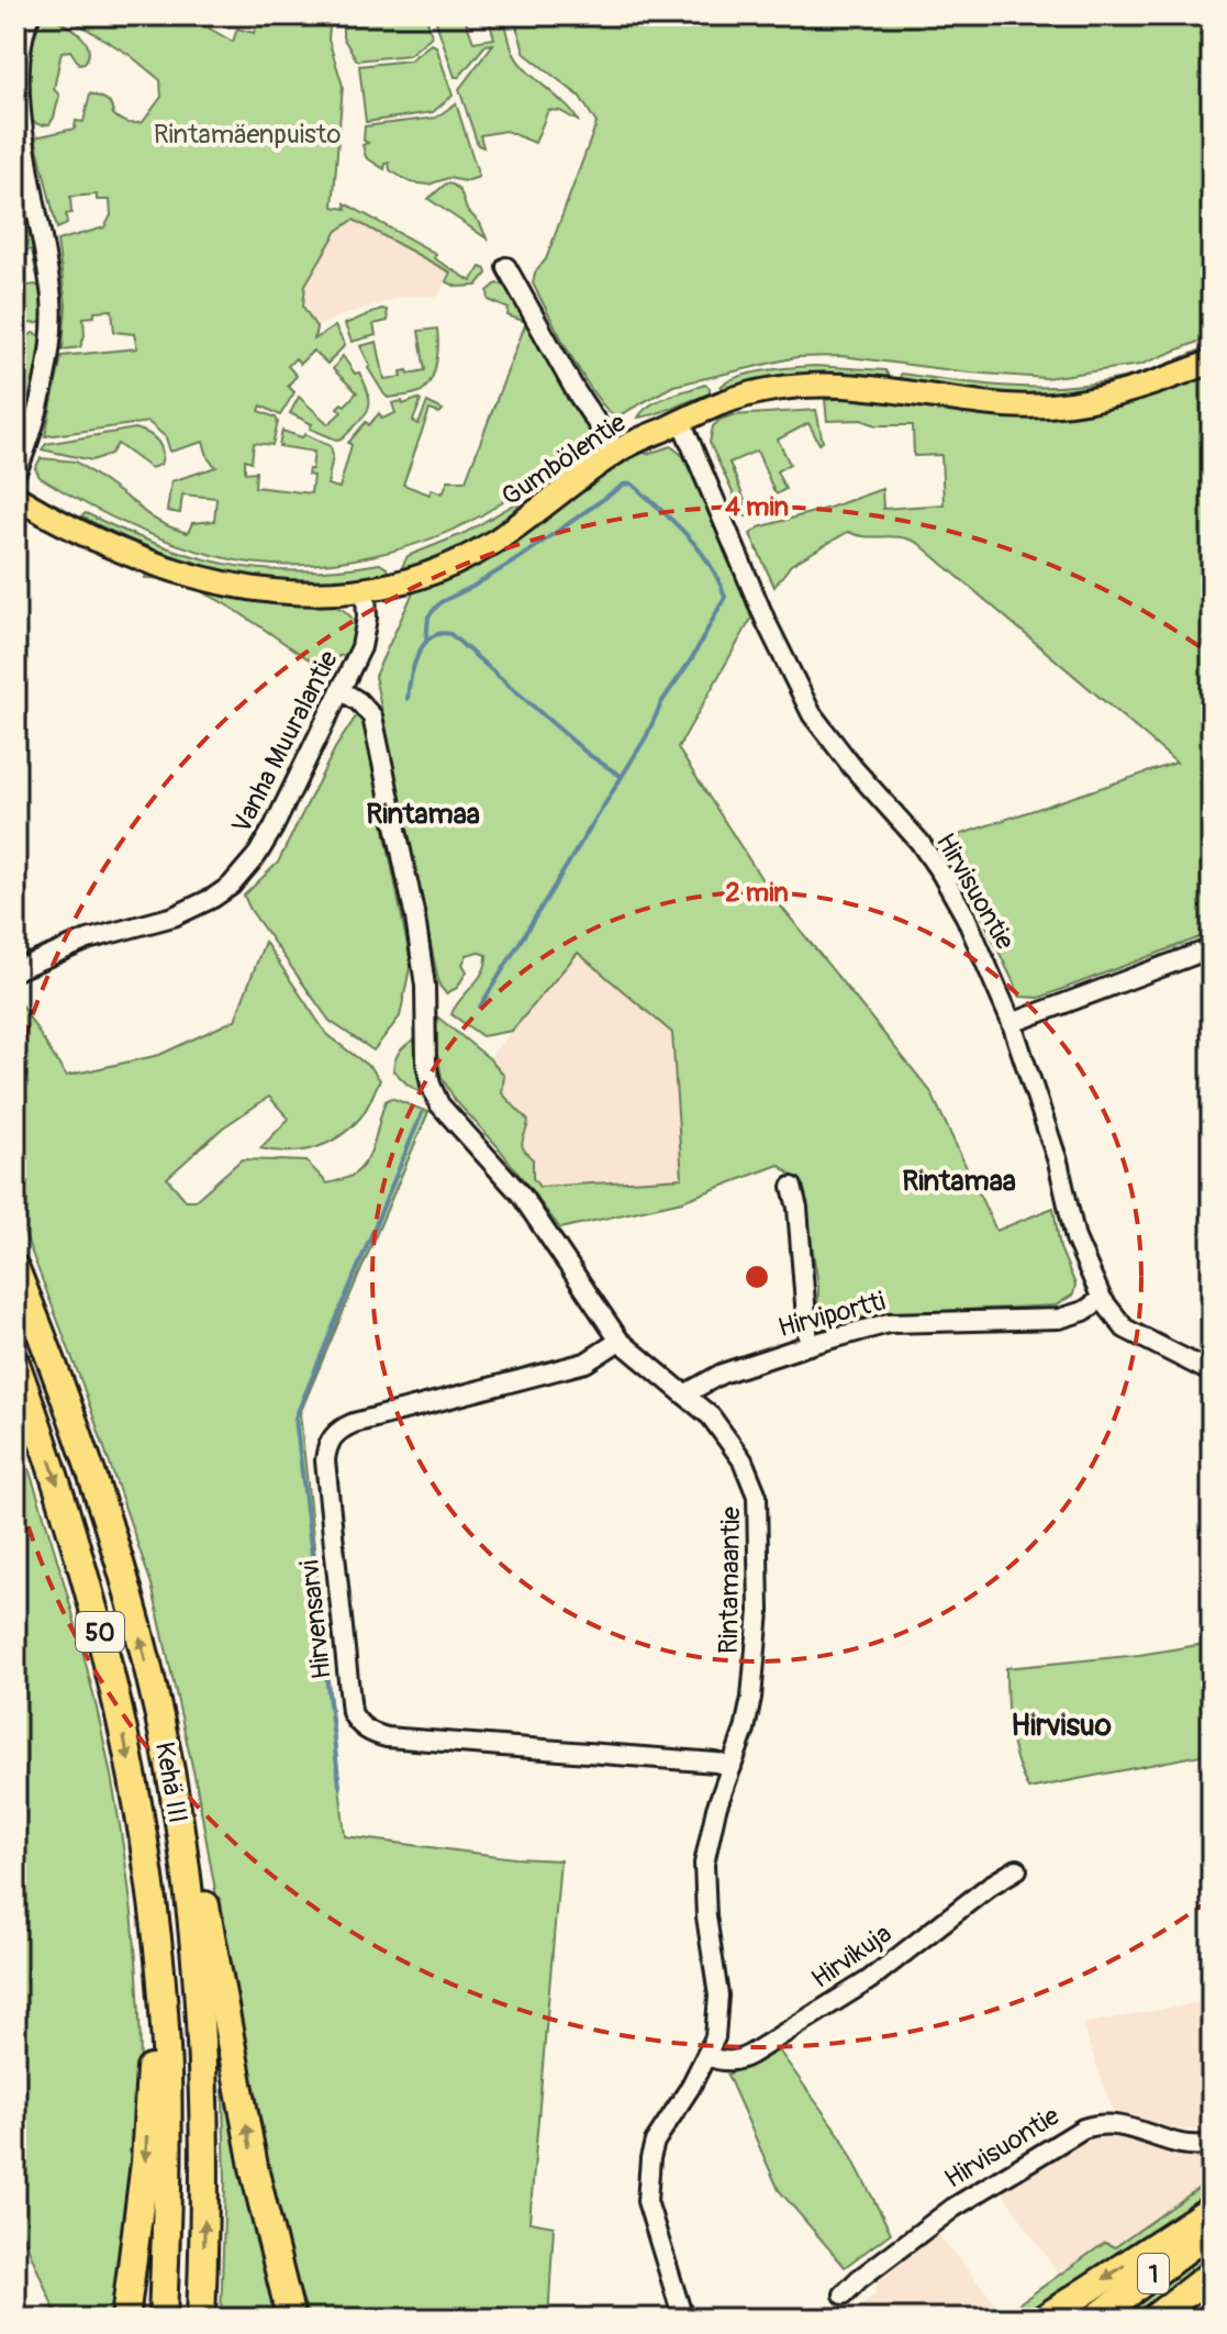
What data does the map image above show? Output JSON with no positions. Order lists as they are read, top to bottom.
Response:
{
  "streets": {
    "highway": ["50", "Kehä III", "1"],
    "main road": ["Gumbölentie"],
    "street": [
      "Vanha Muuralantie",
      "Hirvisuontie",
      "Hirviportti",
      "Rintamaantie",
      "Hirvensarvi",
      "Hirvikuja"
    ]
  },
  "crossings": [
    ["Gumbölentie", "Vanha Muuralantie"],
    ["Gumbölentie", "Hirvisuontie"],
    ["Vanha Muuralantie", "Rintamaantie"],
    ["Hirvisuontie", "Hirviportti"],
    ["Hirviportti", "Rintamaantie"],
    ["Rintamaantie", "Hirvensarvi"],
    ["Rintamaantie", "Hirvikuja"]
  ],
  "districts": ["Rintamaa", "Rintamaa", "Hirvisuo"],
  "parks": ["Rintamäenpuisto"],
  "rings": ["4 min", "2 min"]
}
